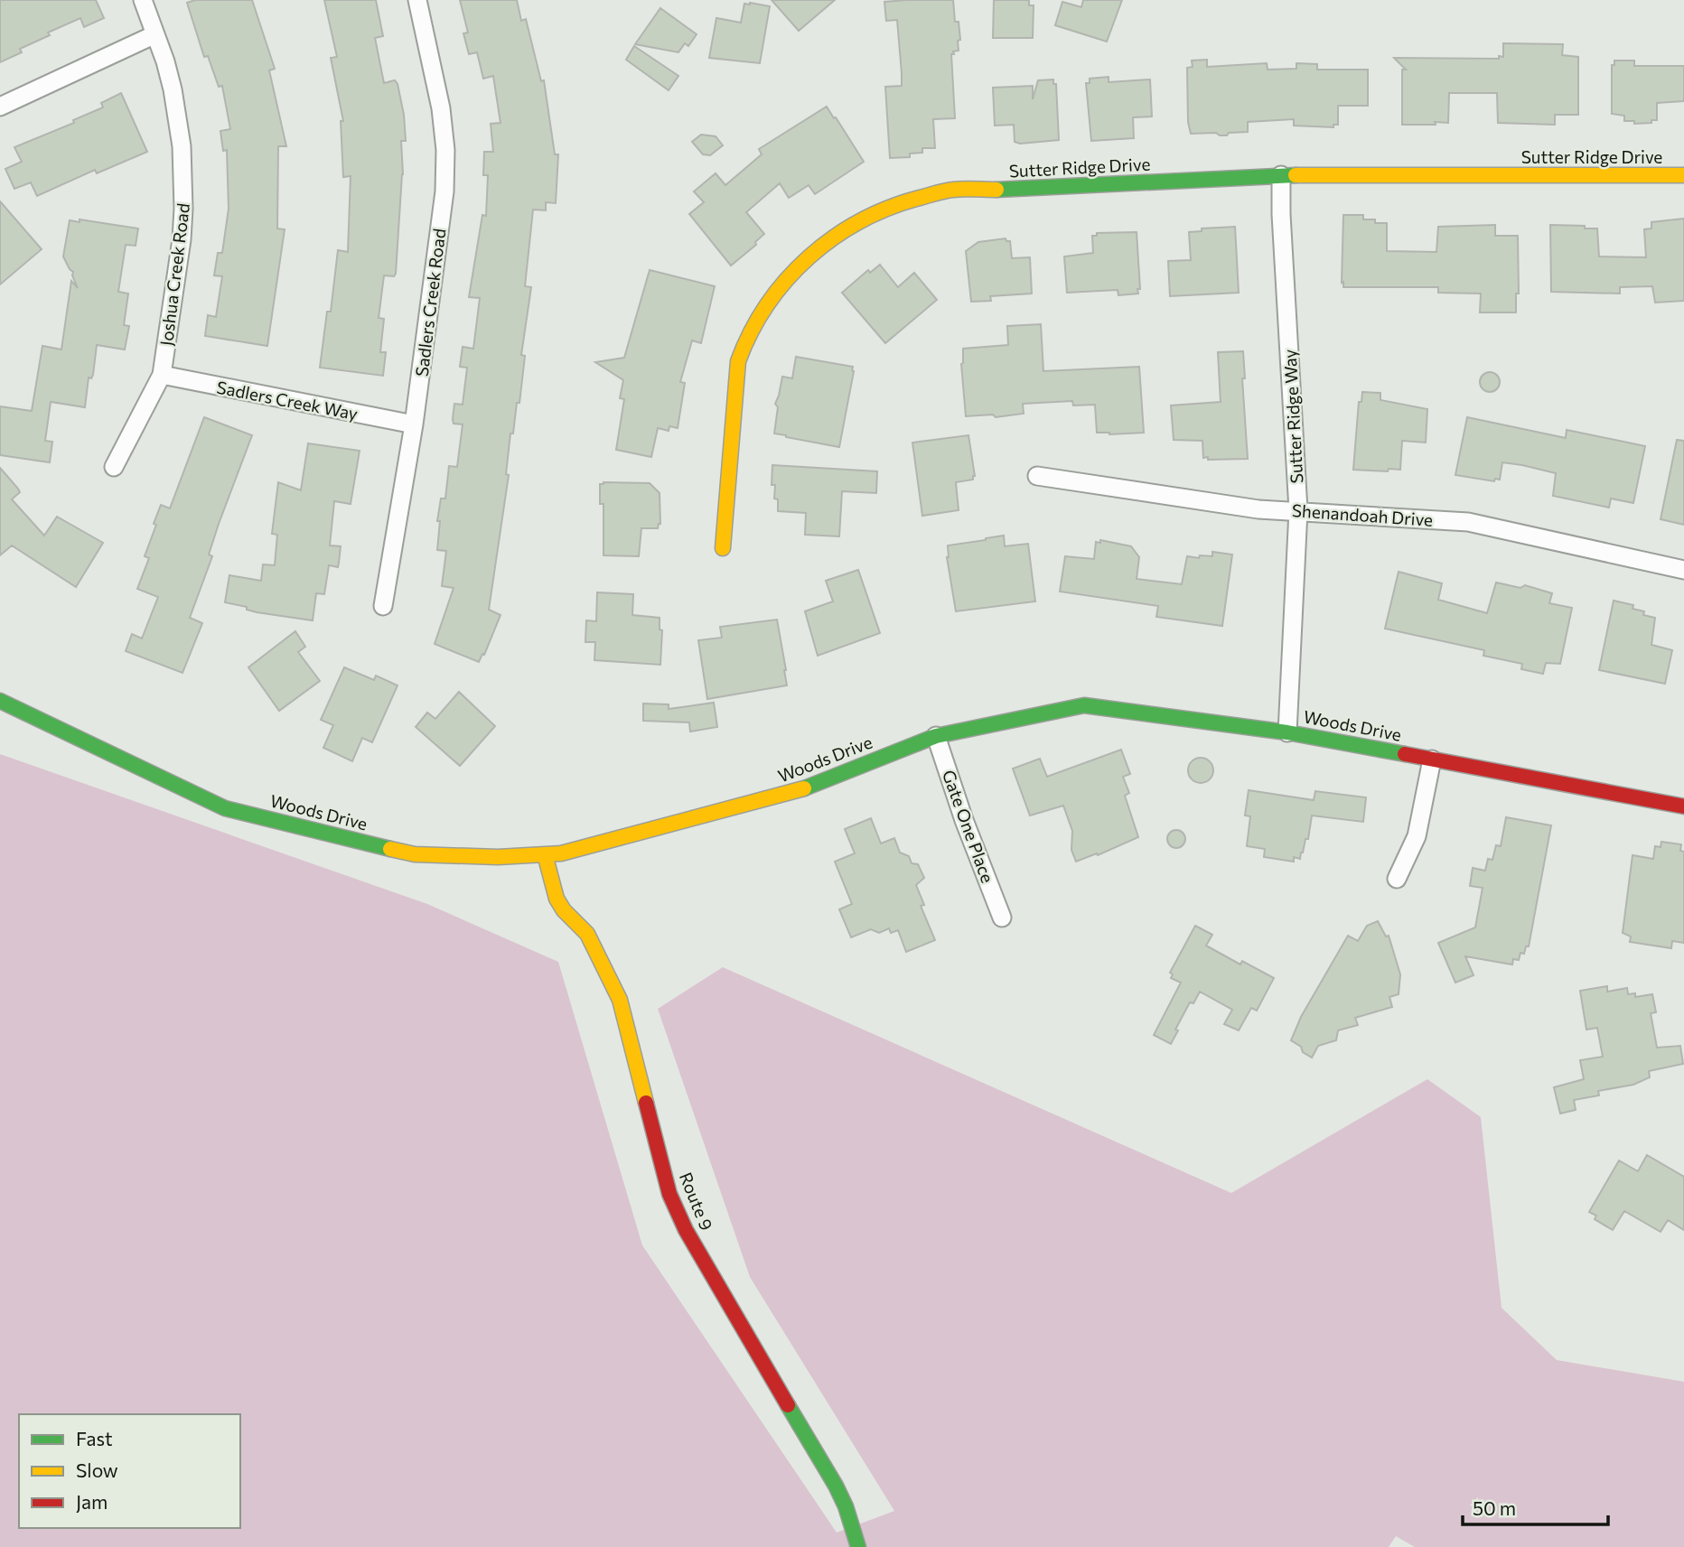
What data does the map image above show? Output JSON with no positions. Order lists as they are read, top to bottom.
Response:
{
  "streets": {
    "street": [
      "Sutter Ridge Drive",
      "Joshua Creek Road",
      "Sadlers Creek Road",
      "Sadlers Creek Way",
      "Sutter Ridge Way",
      "Shenandoah Drive",
      "Woods Drive",
      "Gate One Place",
      "Route 9"
    ]
  },
  "crossings": [
    ["Sutter Ridge Drive", "Sutter Ridge Way"],
    ["Joshua Creek Road", "Sadlers Creek Way"],
    ["Sadlers Creek Road", "Sadlers Creek Way"],
    ["Sutter Ridge Way", "Shenandoah Drive"],
    ["Sutter Ridge Way", "Woods Drive"],
    ["Woods Drive", "Gate One Place"],
    ["Woods Drive", "Route 9"]
  ],
  "legend": ["Fast", "Slow", "Jam"],
  "scale_bar": "50 m"
}
